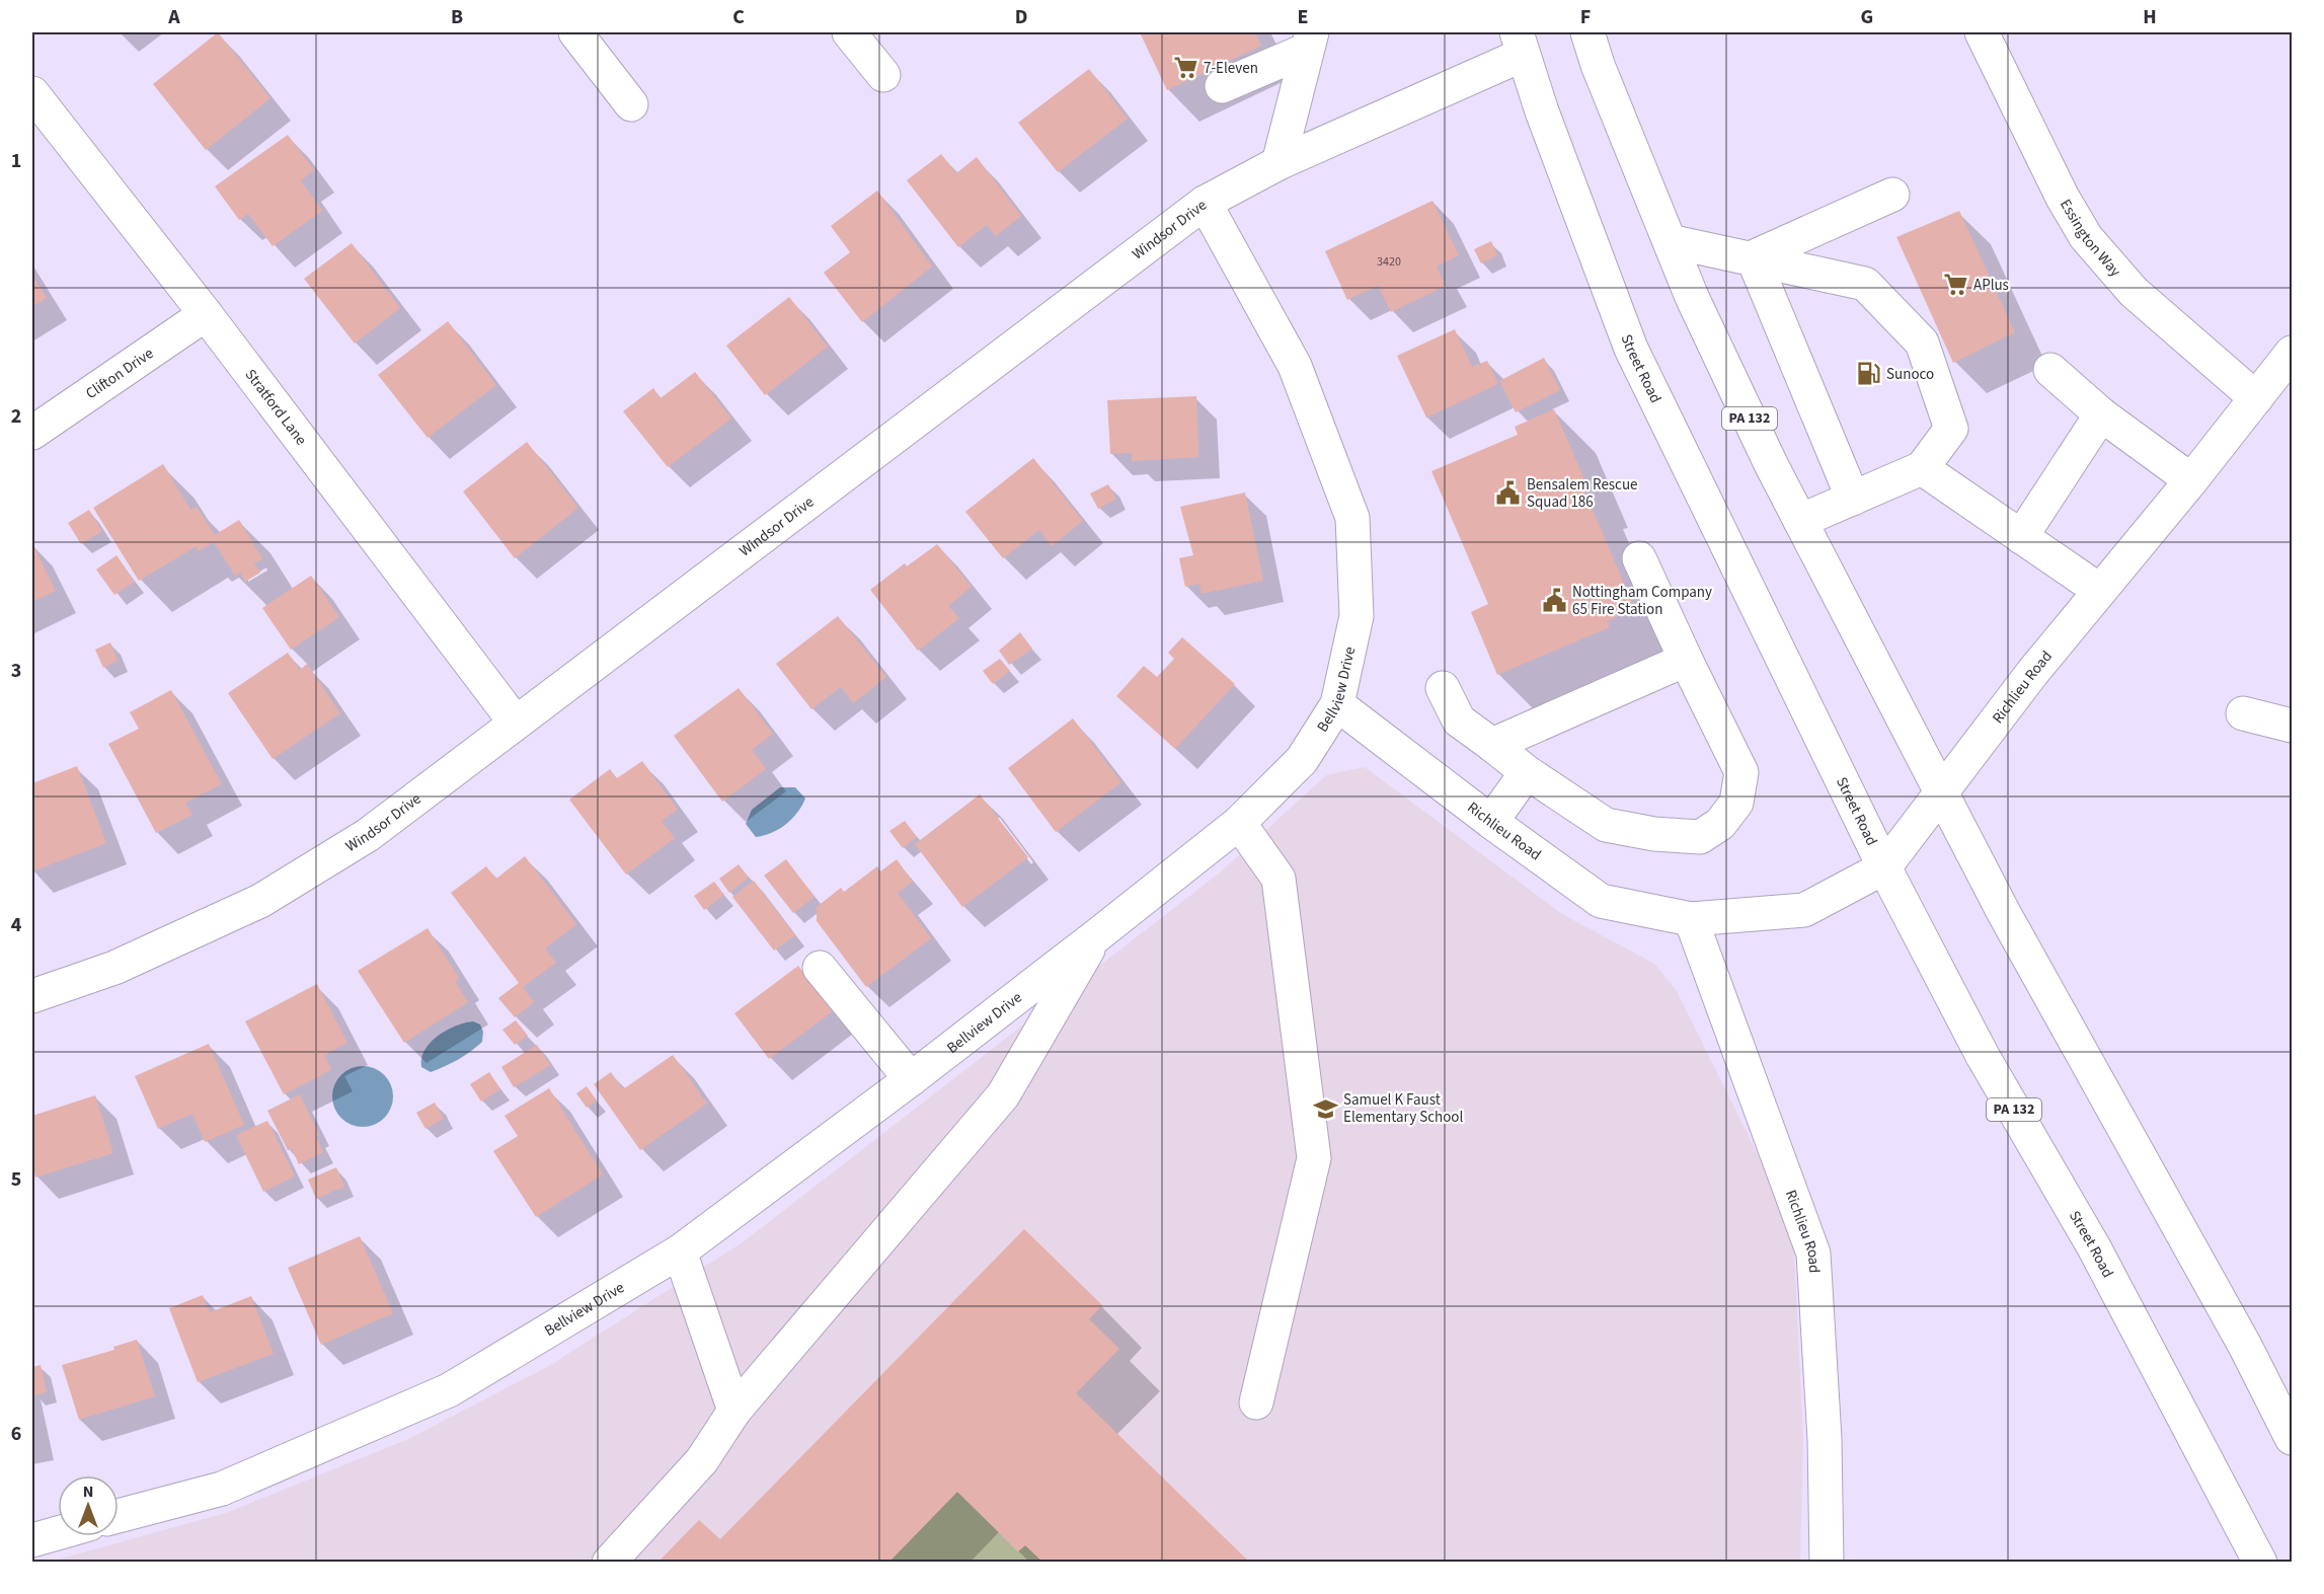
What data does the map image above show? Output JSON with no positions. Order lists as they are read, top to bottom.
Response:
{
  "streets": {
    "street": [
      "Windsor Drive",
      "Essington Way",
      "Street Road",
      "Clifton Drive",
      "Stratford Lane",
      "PA 132",
      "Bellview Drive",
      "Richlieu Road"
    ]
  },
  "crossings": [
    ["Windsor Drive", "Street Road"],
    ["Windsor Drive", "Stratford Lane"],
    ["Windsor Drive", "Bellview Drive"],
    ["Essington Way", "Richlieu Road"],
    ["Street Road", "Richlieu Road"],
    ["Clifton Drive", "Stratford Lane"],
    ["PA 132", "Richlieu Road"],
    ["Bellview Drive", "Richlieu Road"]
  ],
  "places": {
    "supermarket": ["7-Eleven", "APlus"],
    "fuel station": ["Sunoco"],
    "public building": ["Bensalem Rescue Squad 186", "Nottingham Company 65 Fire Station"],
    "school or university": ["Samuel K Faust Elementary School"]
  },
  "house_numbers": ["3420"],
  "north": "top",
  "grid": {
    "columns": [
      "A",
      "B",
      "C",
      "D",
      "E",
      "F",
      "G",
      "H"
    ],
    "rows": [
      "1",
      "2",
      "3",
      "4",
      "5",
      "6"
    ]
  }
}
